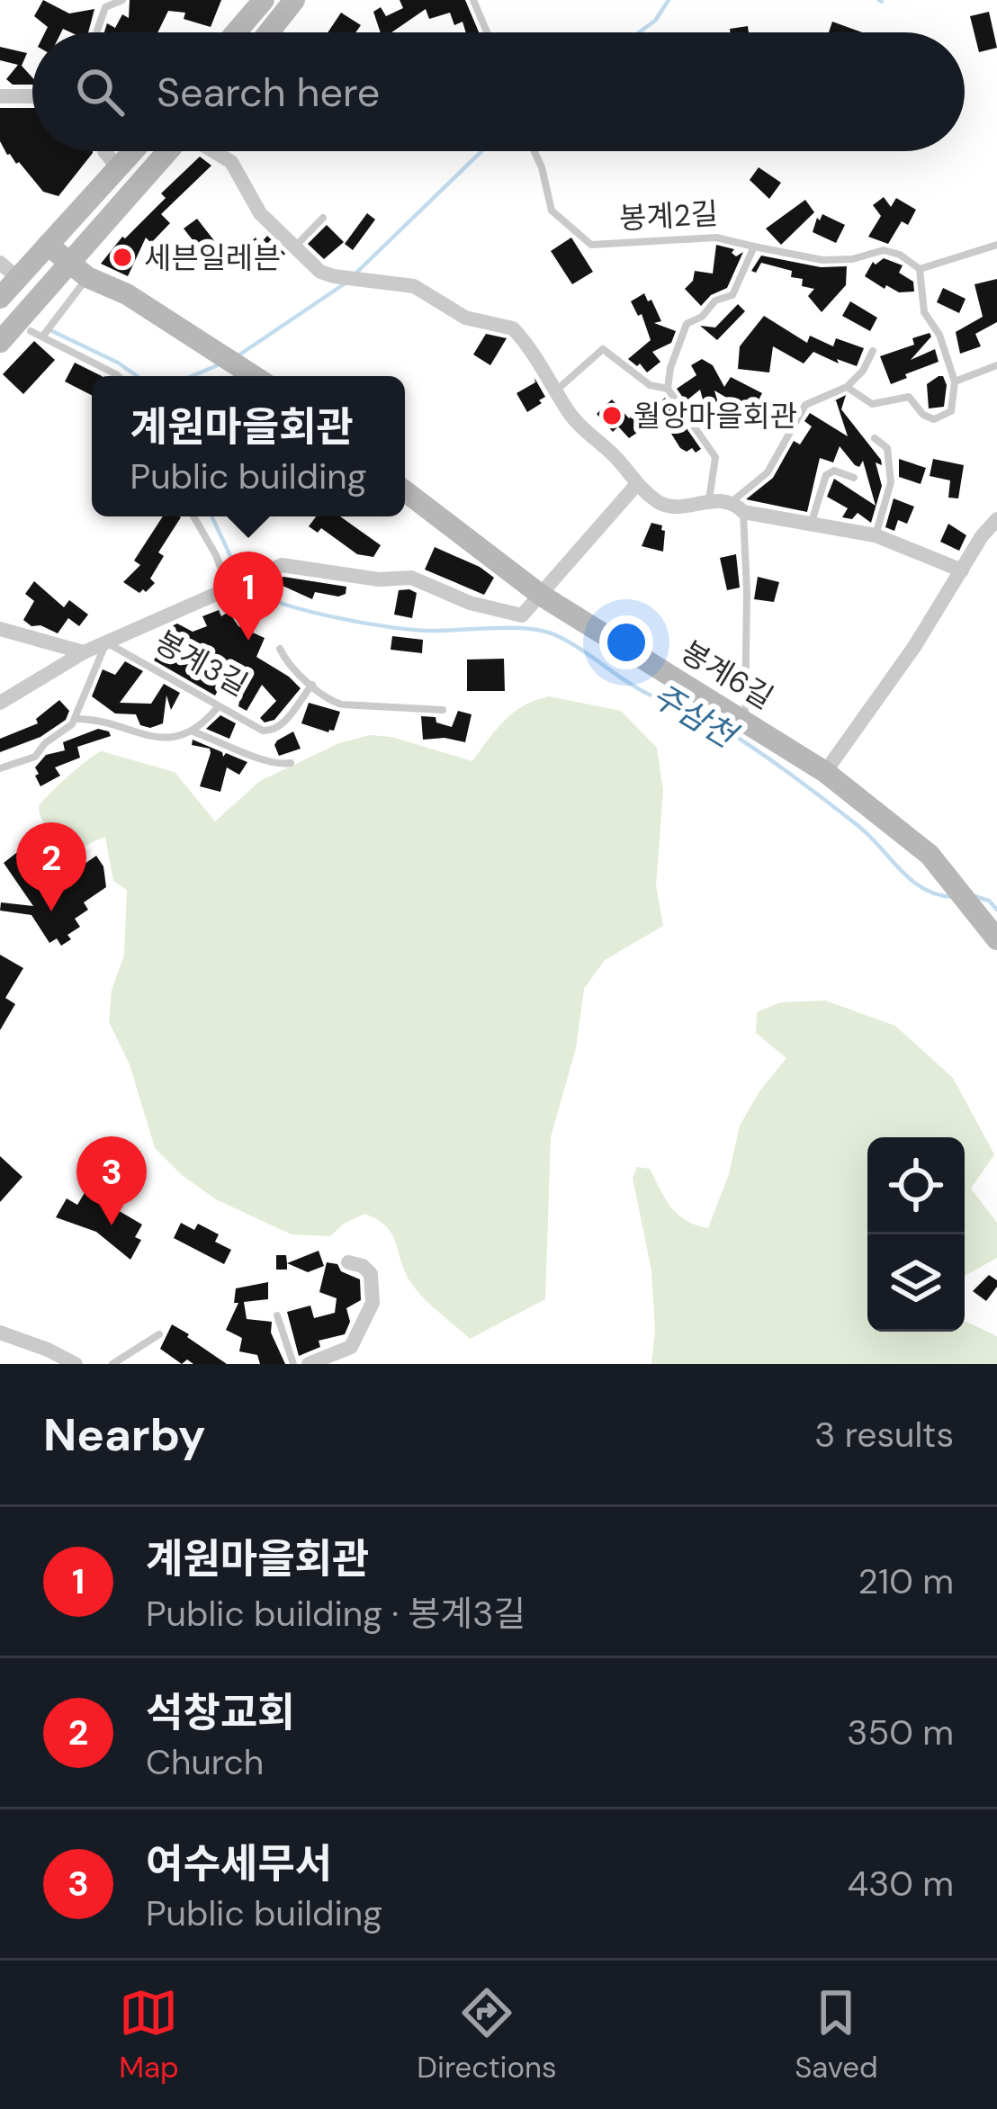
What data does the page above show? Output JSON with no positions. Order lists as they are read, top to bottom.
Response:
{
  "streets": {
    "street": ["봉계3길", "봉계6길"],
    "lane": ["봉계2길"]
  },
  "crossings": [
    ["봉계3길", "봉계6길"]
  ],
  "water": ["주삼천"],
  "places": ["세븐일레븐", "월앙마을회관"],
  "page": {
    "search": "Search here",
    "popup": ["계원마을회관", "Public building"],
    "pins": ["1", "2", "3"],
    "heading": ["Nearby", "3 results"],
    "list": [
      {
        "mark": "1",
        "name": "계원마을회관",
        "note": "Public building · 봉계3길",
        "value": "210 m"
      },
      {
        "mark": "2",
        "name": "석창교회",
        "note": "Church",
        "value": "350 m"
      },
      {
        "mark": "3",
        "name": "여수세무서",
        "note": "Public building",
        "value": "430 m"
      }
    ],
    "nav": ["Map", "Directions", "Saved"]
  }
}
